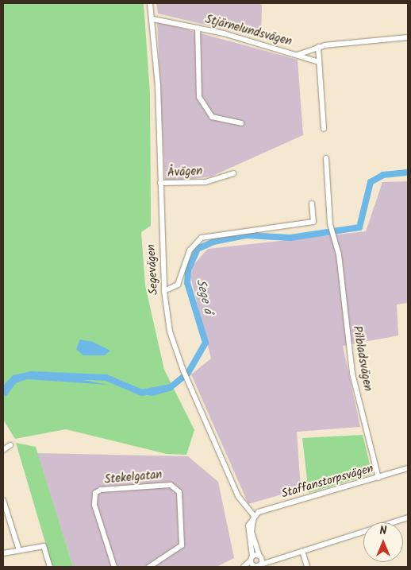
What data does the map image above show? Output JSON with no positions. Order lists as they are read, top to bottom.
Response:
{
  "streets": {
    "street": [
      "Stjärnelundsvägen",
      "Åvägen",
      "Segevägen",
      "Pilbladsvägen",
      "Stekelgatan",
      "Staffanstorpsvägen"
    ]
  },
  "crossings": [
    ["Stjärnelundsvägen", "Segevägen"],
    ["Åvägen", "Segevägen"],
    ["Segevägen", "Staffanstorpsvägen"],
    ["Pilbladsvägen", "Staffanstorpsvägen"]
  ],
  "water": ["Sege å"],
  "north": "top"
}
